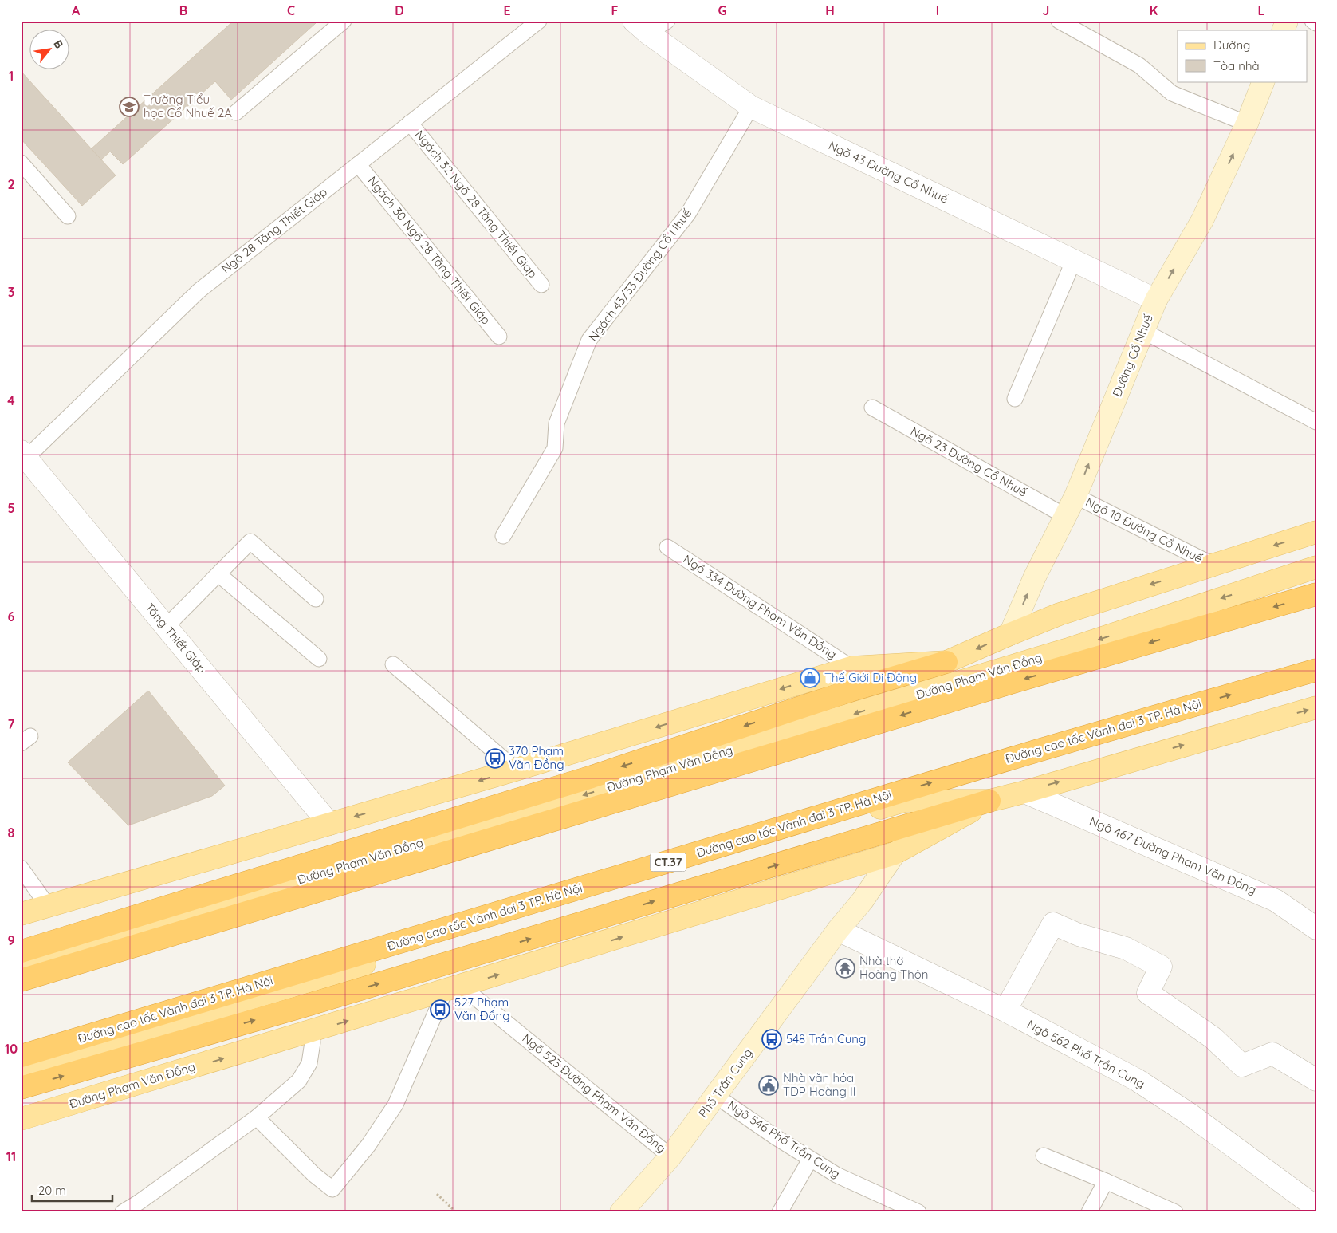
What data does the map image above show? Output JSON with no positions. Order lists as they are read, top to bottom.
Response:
{
  "streets": {
    "highway": ["Đường cao tốc Vành đai 3 TP. Hà Nội", "CT.37"],
    "main road": ["Đường Cổ Nhuế", "Đường Phạm Văn Đồng", "Phố Trần Cung"],
    "street": [
      "Ngõ 43 Đường Cổ Nhuế",
      "Tăng Thiết Giáp",
      "Ngõ 467 Đường Phạm Văn Đồng",
      "Ngõ 562 Phố Trần Cung"
    ],
    "lane": [
      "Ngách 32 Ngõ 28 Tăng Thiết Giáp",
      "Ngõ 28 Tăng Thiết Giáp",
      "Ngách 30 Ngõ 28 Tăng Thiết Giáp",
      "Ngách 43/33 Đường Cổ Nhuế",
      "Ngõ 23 Đường Cổ Nhuế",
      "Ngõ 10 Đường Cổ Nhuế",
      "Ngõ 334 Đường Phạm Văn Đồng",
      "Ngõ 523 Đường Phạm Văn Đồng",
      "Ngõ 546 Phố Trần Cung"
    ]
  },
  "crossings": [
    ["Ngõ 43 Đường Cổ Nhuế", "Ngách 43/33 Đường Cổ Nhuế"],
    ["Ngõ 43 Đường Cổ Nhuế", "Đường Cổ Nhuế"],
    ["Ngách 32 Ngõ 28 Tăng Thiết Giáp", "Ngõ 28 Tăng Thiết Giáp"],
    ["Ngõ 28 Tăng Thiết Giáp", "Ngách 30 Ngõ 28 Tăng Thiết Giáp"],
    ["Ngõ 28 Tăng Thiết Giáp", "Tăng Thiết Giáp"],
    ["Đường Cổ Nhuế", "Ngõ 23 Đường Cổ Nhuế"],
    ["Đường Cổ Nhuế", "Ngõ 10 Đường Cổ Nhuế"],
    ["Đường Cổ Nhuế", "Đường Phạm Văn Đồng"],
    ["Ngõ 10 Đường Cổ Nhuế", "Đường Phạm Văn Đồng"],
    ["Ngõ 334 Đường Phạm Văn Đồng", "Đường Phạm Văn Đồng"],
    ["Tăng Thiết Giáp", "Đường Phạm Văn Đồng"],
    ["Đường Phạm Văn Đồng", "Ngõ 467 Đường Phạm Văn Đồng"],
    ["Đường Phạm Văn Đồng", "Phố Trần Cung"],
    ["Đường Phạm Văn Đồng", "Ngõ 523 Đường Phạm Văn Đồng"],
    ["Ngõ 562 Phố Trần Cung", "Phố Trần Cung"],
    ["Phố Trần Cung", "Ngõ 523 Đường Phạm Văn Đồng"],
    ["Phố Trần Cung", "Ngõ 546 Phố Trần Cung"]
  ],
  "one_way": ["Đường Cổ Nhuế"],
  "places": {
    "school or university": ["Trường Tiểu học Cổ Nhuế 2A"],
    "shop": ["Thế Giới Di Động"],
    "bus stop": ["370 Phạm Văn Đồng", "527 Phạm Văn Đồng", "548 Trần Cung"],
    "temple": ["Nhà thờ Hoàng Thôn"],
    "public building": ["Nhà văn hóa TDP Hoàng II"]
  },
  "legend": ["Đường", "Tòa nhà"],
  "scale_bar": "20 m",
  "north": "top right",
  "grid": {
    "columns": [
      "A",
      "B",
      "C",
      "D",
      "E",
      "F",
      "G",
      "H",
      "I",
      "J",
      "K",
      "L"
    ],
    "rows": [
      "1",
      "2",
      "3",
      "4",
      "5",
      "6",
      "7",
      "8",
      "9",
      "10",
      "11"
    ]
  }
}
